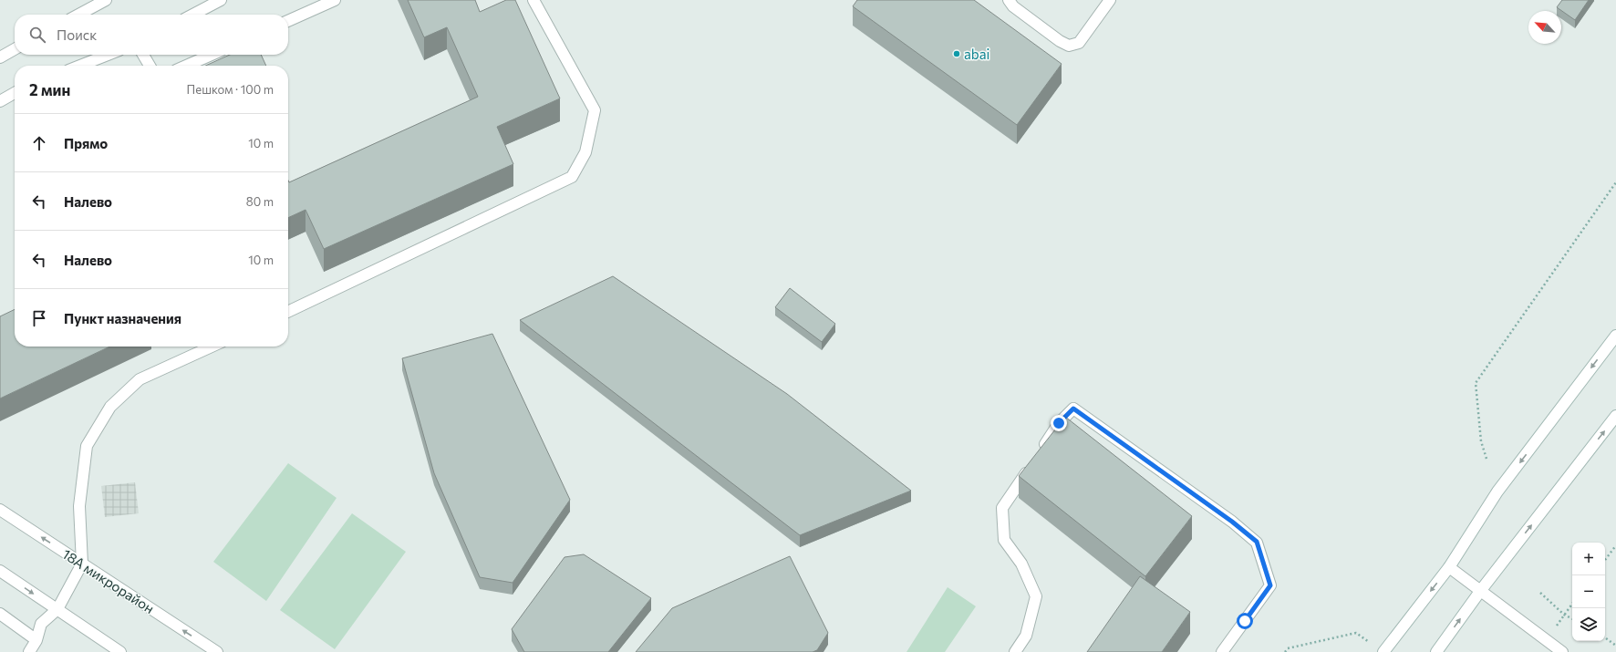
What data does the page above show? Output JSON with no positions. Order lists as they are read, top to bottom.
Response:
{
  "streets": {
    "street": ["18А микрорайон"]
  },
  "places": ["abai"],
  "north": "top left",
  "page": {
    "search": "Поиск",
    "heading": ["2 мин", "Пешком · 100 m"],
    "list": [
      ["Прямо", "10 m"],
      ["Налево", "80 m"],
      ["Налево", "10 m"],
      "Пункт назначения"
    ],
    "map_buttons": ["+", "−"]
  }
}
